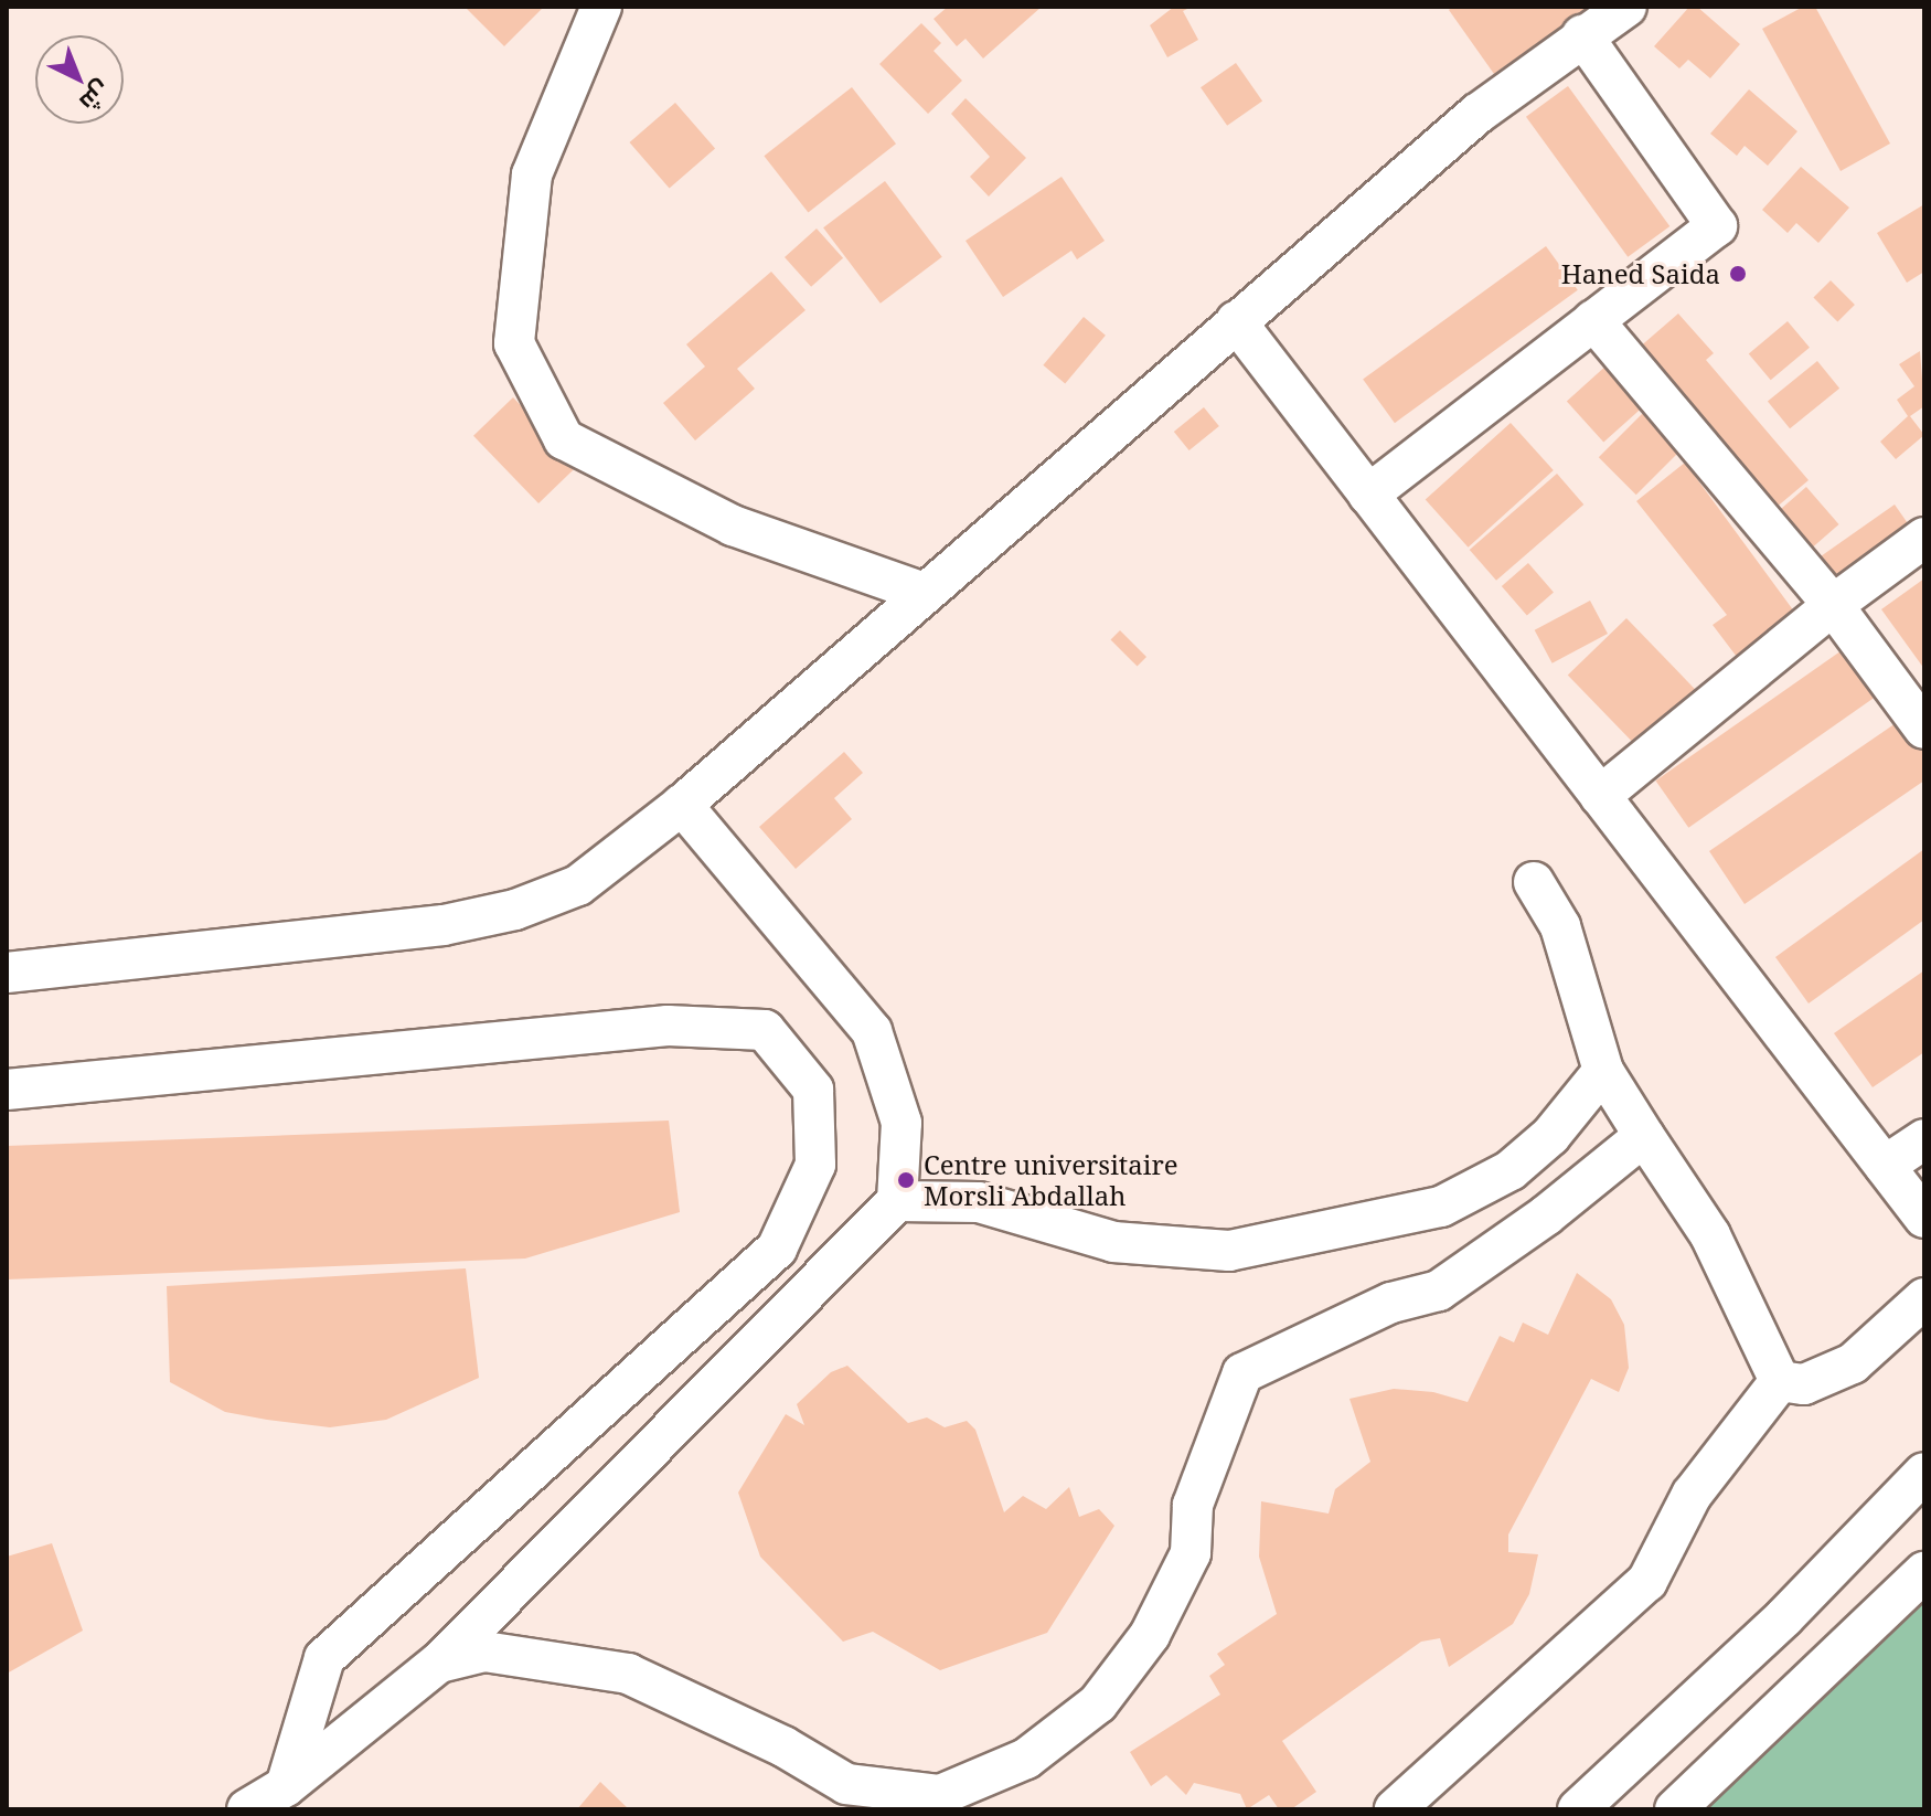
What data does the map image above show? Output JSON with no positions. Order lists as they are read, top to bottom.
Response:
{
  "places": ["Haned Saida", "Centre universitaire Morsli Abdallah"],
  "north": "bottom right"
}
